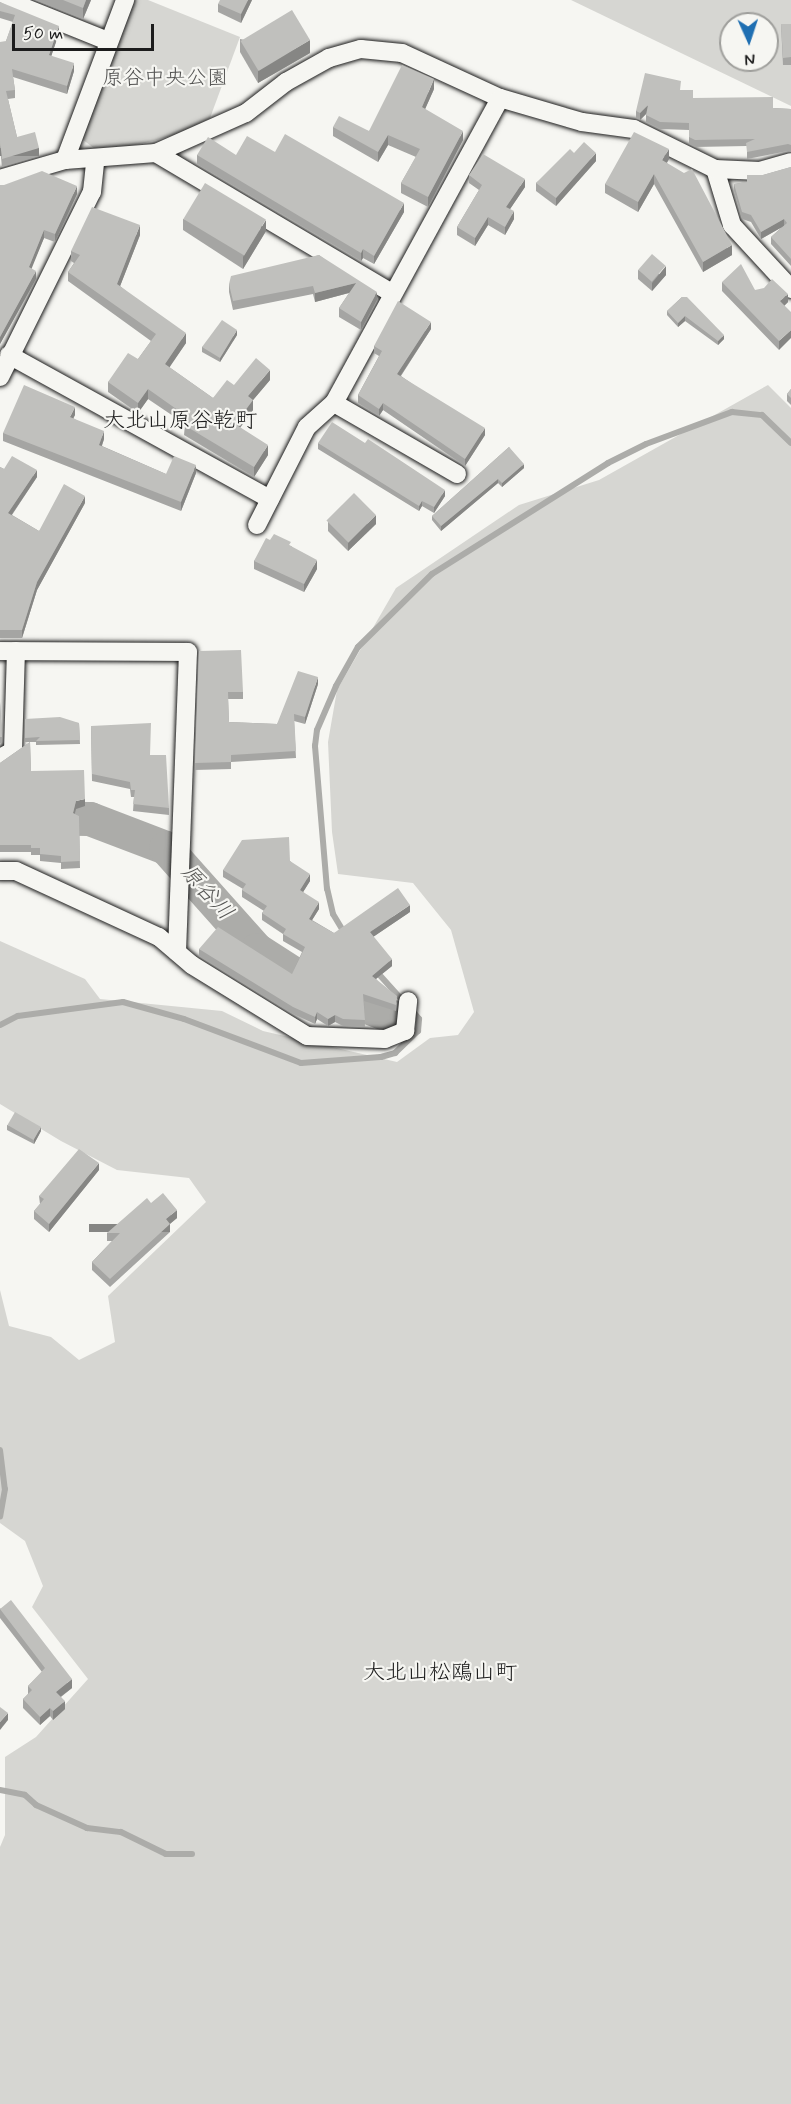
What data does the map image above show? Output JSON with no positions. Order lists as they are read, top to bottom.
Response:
{
  "districts": ["大北山原谷乾町", "大北山松鴎山町"],
  "water": ["原谷川"],
  "parks": ["原谷中央公園"],
  "scale_bar": "50 m",
  "north": "bottom"
}
